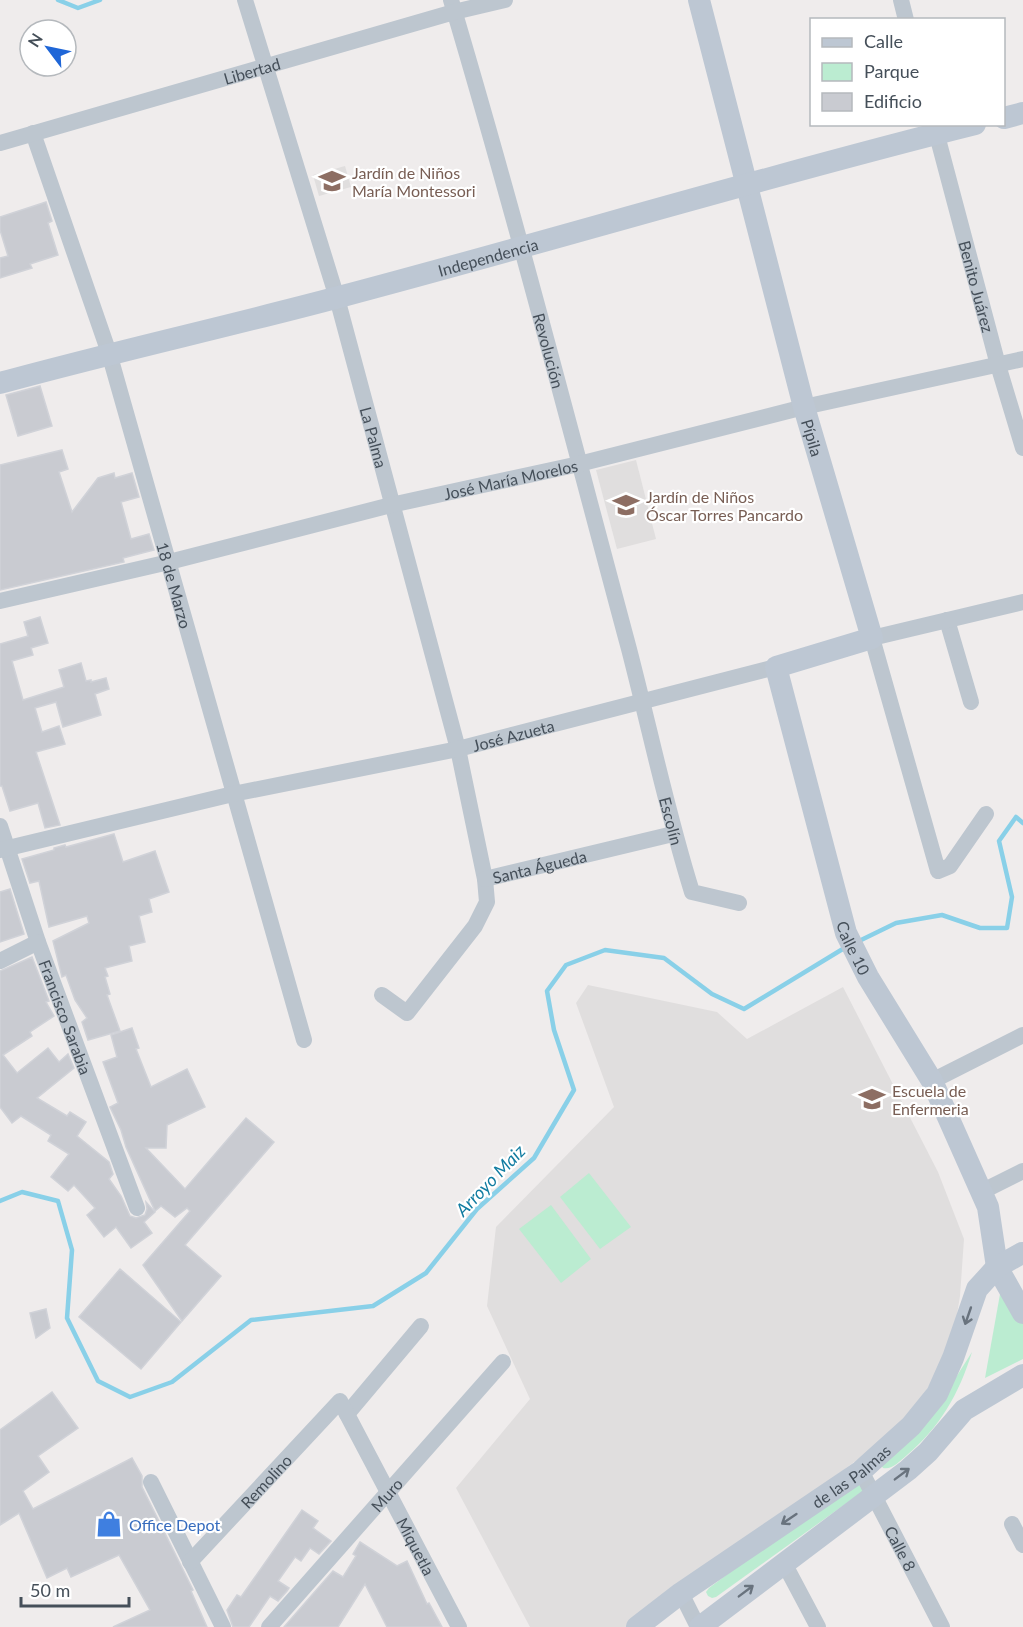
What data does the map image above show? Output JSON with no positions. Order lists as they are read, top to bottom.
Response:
{
  "streets": {
    "main road": [
      "Independencia",
      "Pípila",
      "José Azueta",
      "Calle 10",
      "de las Palmas"
    ],
    "street": [
      "Libertad",
      "Benito Juárez",
      "Revolución",
      "La Palma",
      "José María Morelos",
      "18 de Marzo",
      "Escolín",
      "Santa Águeda",
      "Francisco Sarabia",
      "Remolino",
      "Muro",
      "Miquetla",
      "Calle 8"
    ]
  },
  "crossings": [
    ["Libertad", "Revolución"],
    ["Libertad", "La Palma"],
    ["Libertad", "18 de Marzo"],
    ["Independencia", "Benito Juárez"],
    ["Independencia", "Revolución"],
    ["Independencia", "La Palma"],
    ["Independencia", "Pípila"],
    ["Independencia", "18 de Marzo"],
    ["Benito Juárez", "José María Morelos"],
    ["Revolución", "José María Morelos"],
    ["Revolución", "José Azueta"],
    ["Revolución", "Escolín"],
    ["La Palma", "José María Morelos"],
    ["La Palma", "José Azueta"],
    ["La Palma", "Santa Águeda"],
    ["Pípila", "José María Morelos"],
    ["Pípila", "José Azueta"],
    ["José María Morelos", "18 de Marzo"],
    ["18 de Marzo", "José Azueta"],
    ["José Azueta", "Escolín"],
    ["José Azueta", "Calle 10"],
    ["José Azueta", "Francisco Sarabia"],
    ["Escolín", "Santa Águeda"],
    ["Calle 10", "de las Palmas"],
    ["de las Palmas", "Calle 8"],
    ["Remolino", "Miquetla"],
    ["Muro", "Miquetla"]
  ],
  "water": ["Arroyo Maiz"],
  "places": {
    "school or university": ["Jardín de Niños María Montessori", "Jardín de Niños Óscar Torres Pancardo", "Escuela de Enfermeria"],
    "shop": ["Office Depot"]
  },
  "legend": ["Calle", "Parque", "Edificio"],
  "scale_bar": "50 m",
  "north": "top left"
}
